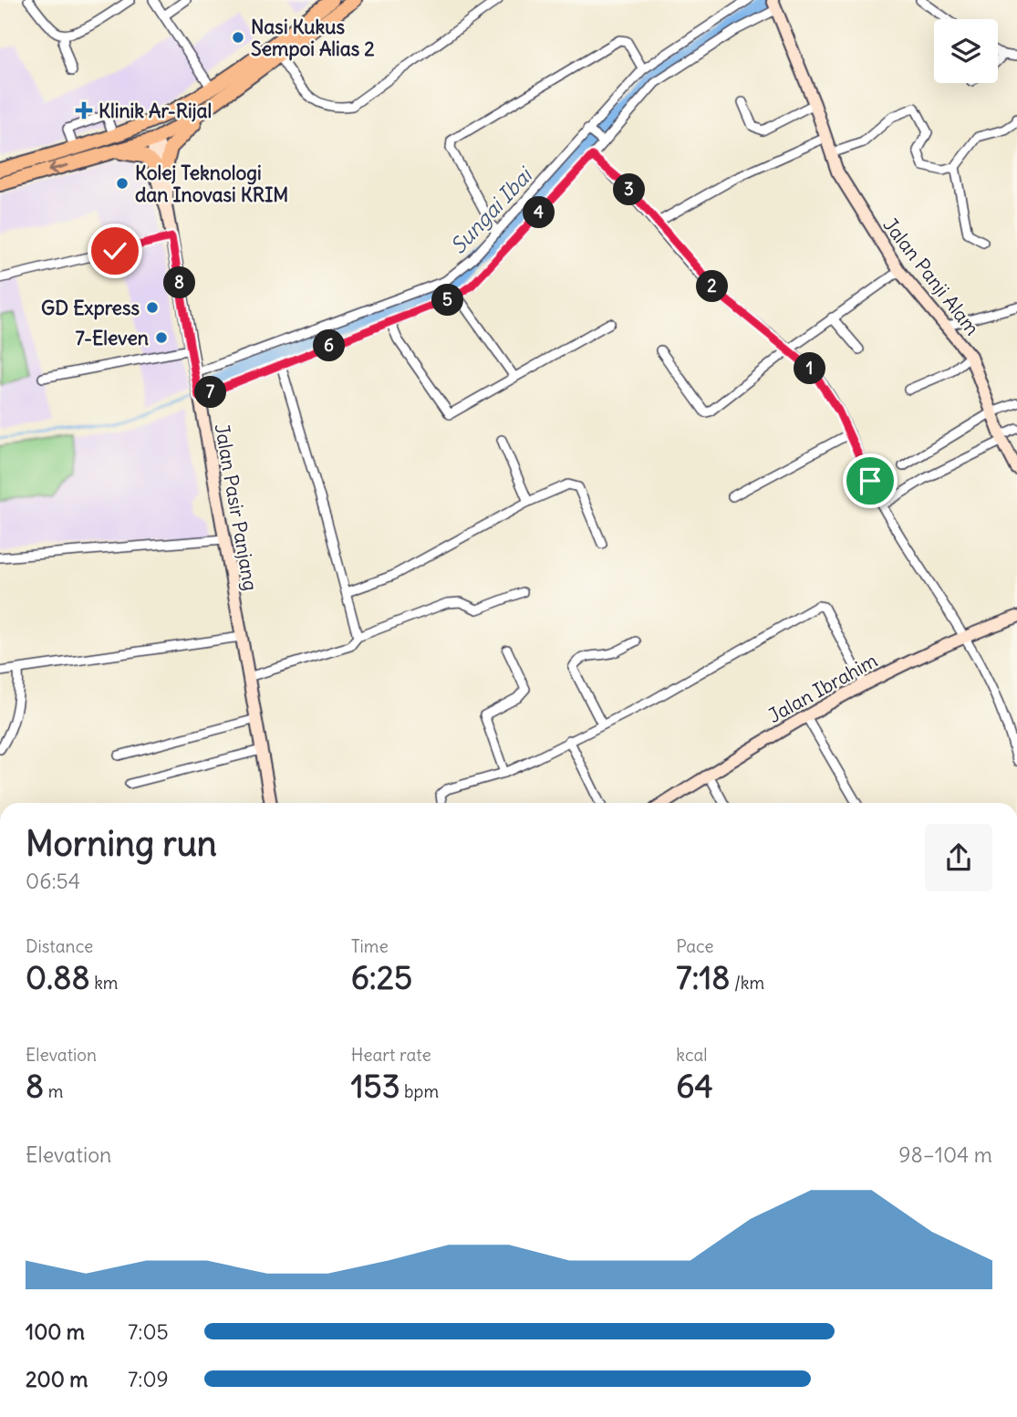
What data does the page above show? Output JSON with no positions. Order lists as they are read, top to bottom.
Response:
{
  "streets": {
    "main road": ["Jalan Panji Alam", "Jalan Pasir Panjang", "Jalan Ibrahim"]
  },
  "water": ["Sungai Ibai"],
  "places": {
    "other": [
      "Nasi Kukus Sempoi Alias 2",
      "Kolej Teknologi dan Inovasi KRIM",
      "GD Express",
      "7-Eleven"
    ],
    "health": ["Klinik Ar-Rijal"]
  },
  "page": {
    "pins": [
      "3",
      "4",
      "8",
      "2",
      "5",
      "6",
      "1",
      "7"
    ],
    "heading": ["Morning run", "06:54"],
    "stats": [
      ["Distance", "0.88 km"],
      ["Time", "6:25"],
      ["Pace", "7:18 /km"],
      ["Elevation", "8 m"],
      ["Heart rate", "153 bpm"],
      ["kcal", "64"]
    ],
    "chart": ["Elevation", "98–104 m"],
    "list": [
      {
        "name": "100 m",
        "note": "7:05"
      },
      {
        "name": "200 m",
        "note": "7:09"
      }
    ]
  }
}
